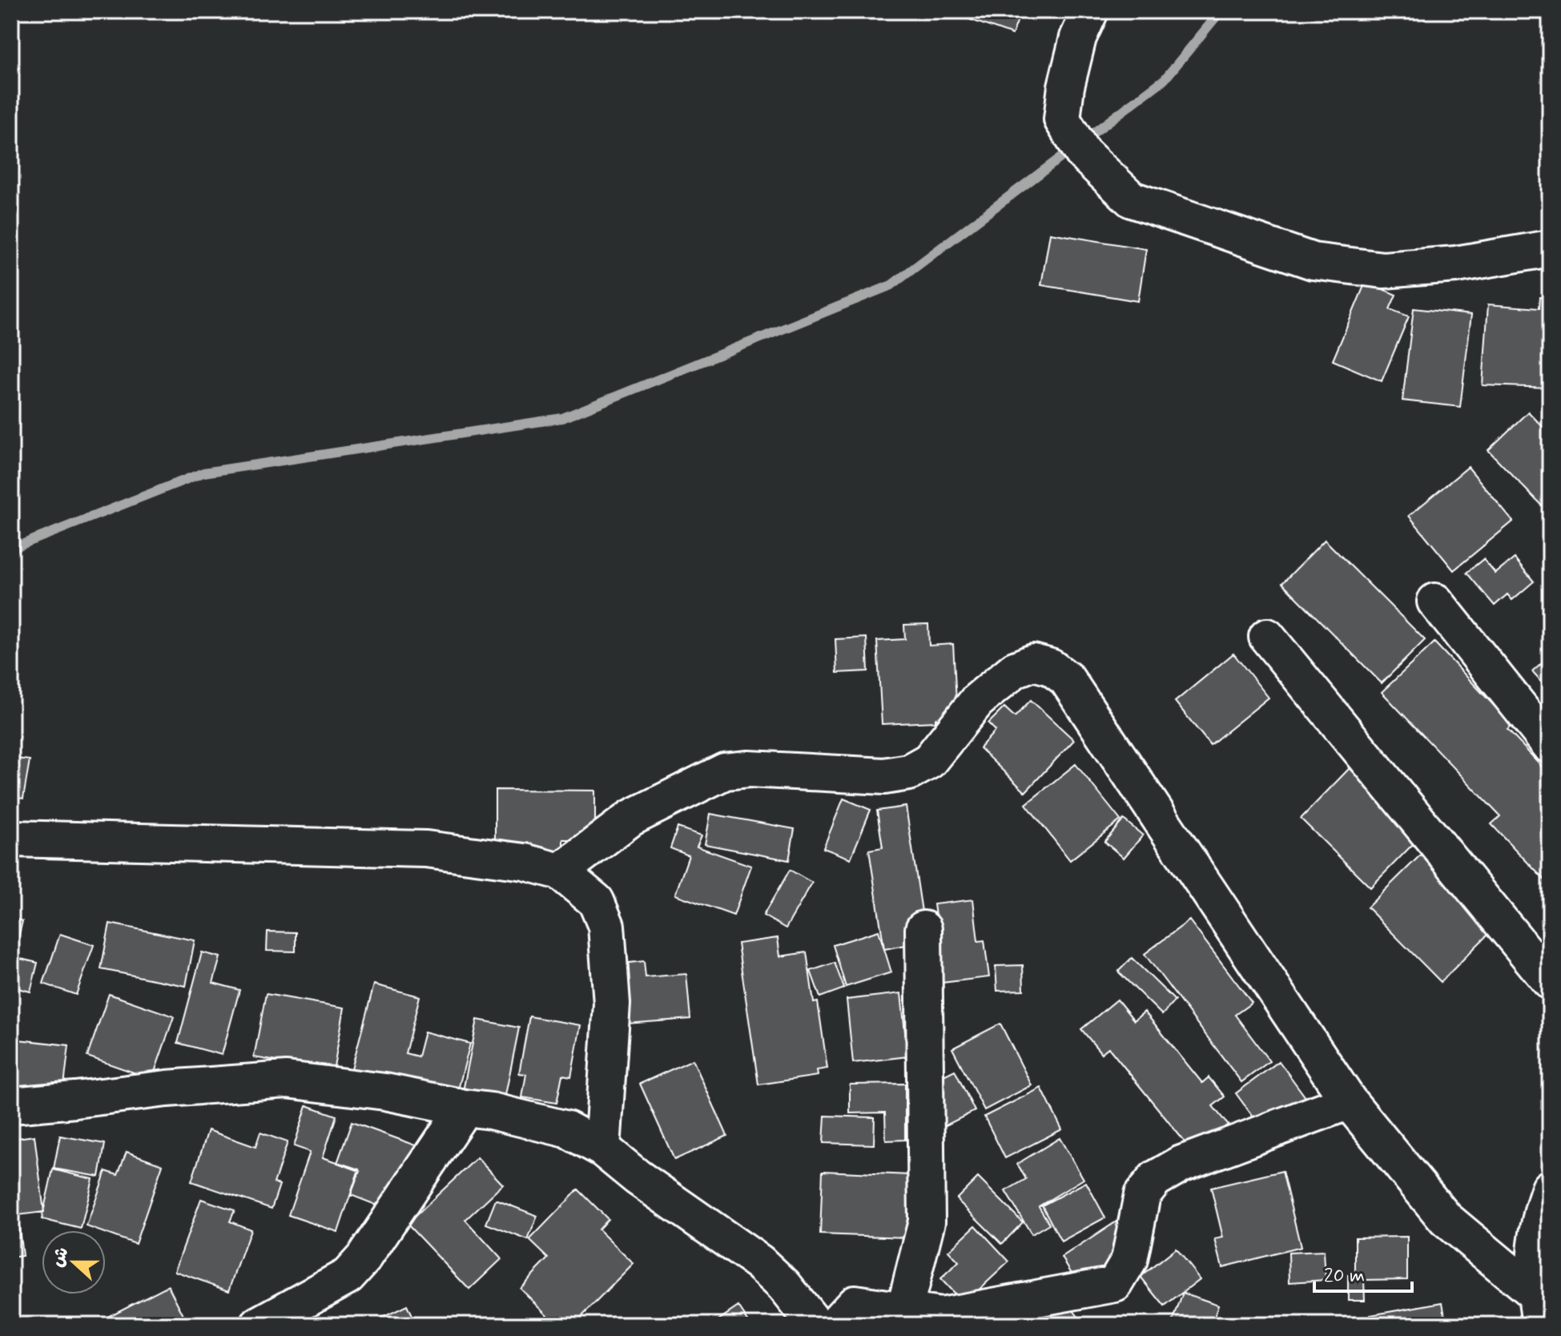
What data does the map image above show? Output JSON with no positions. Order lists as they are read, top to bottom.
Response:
{
  "scale_bar": "20 m",
  "north": "left"
}
